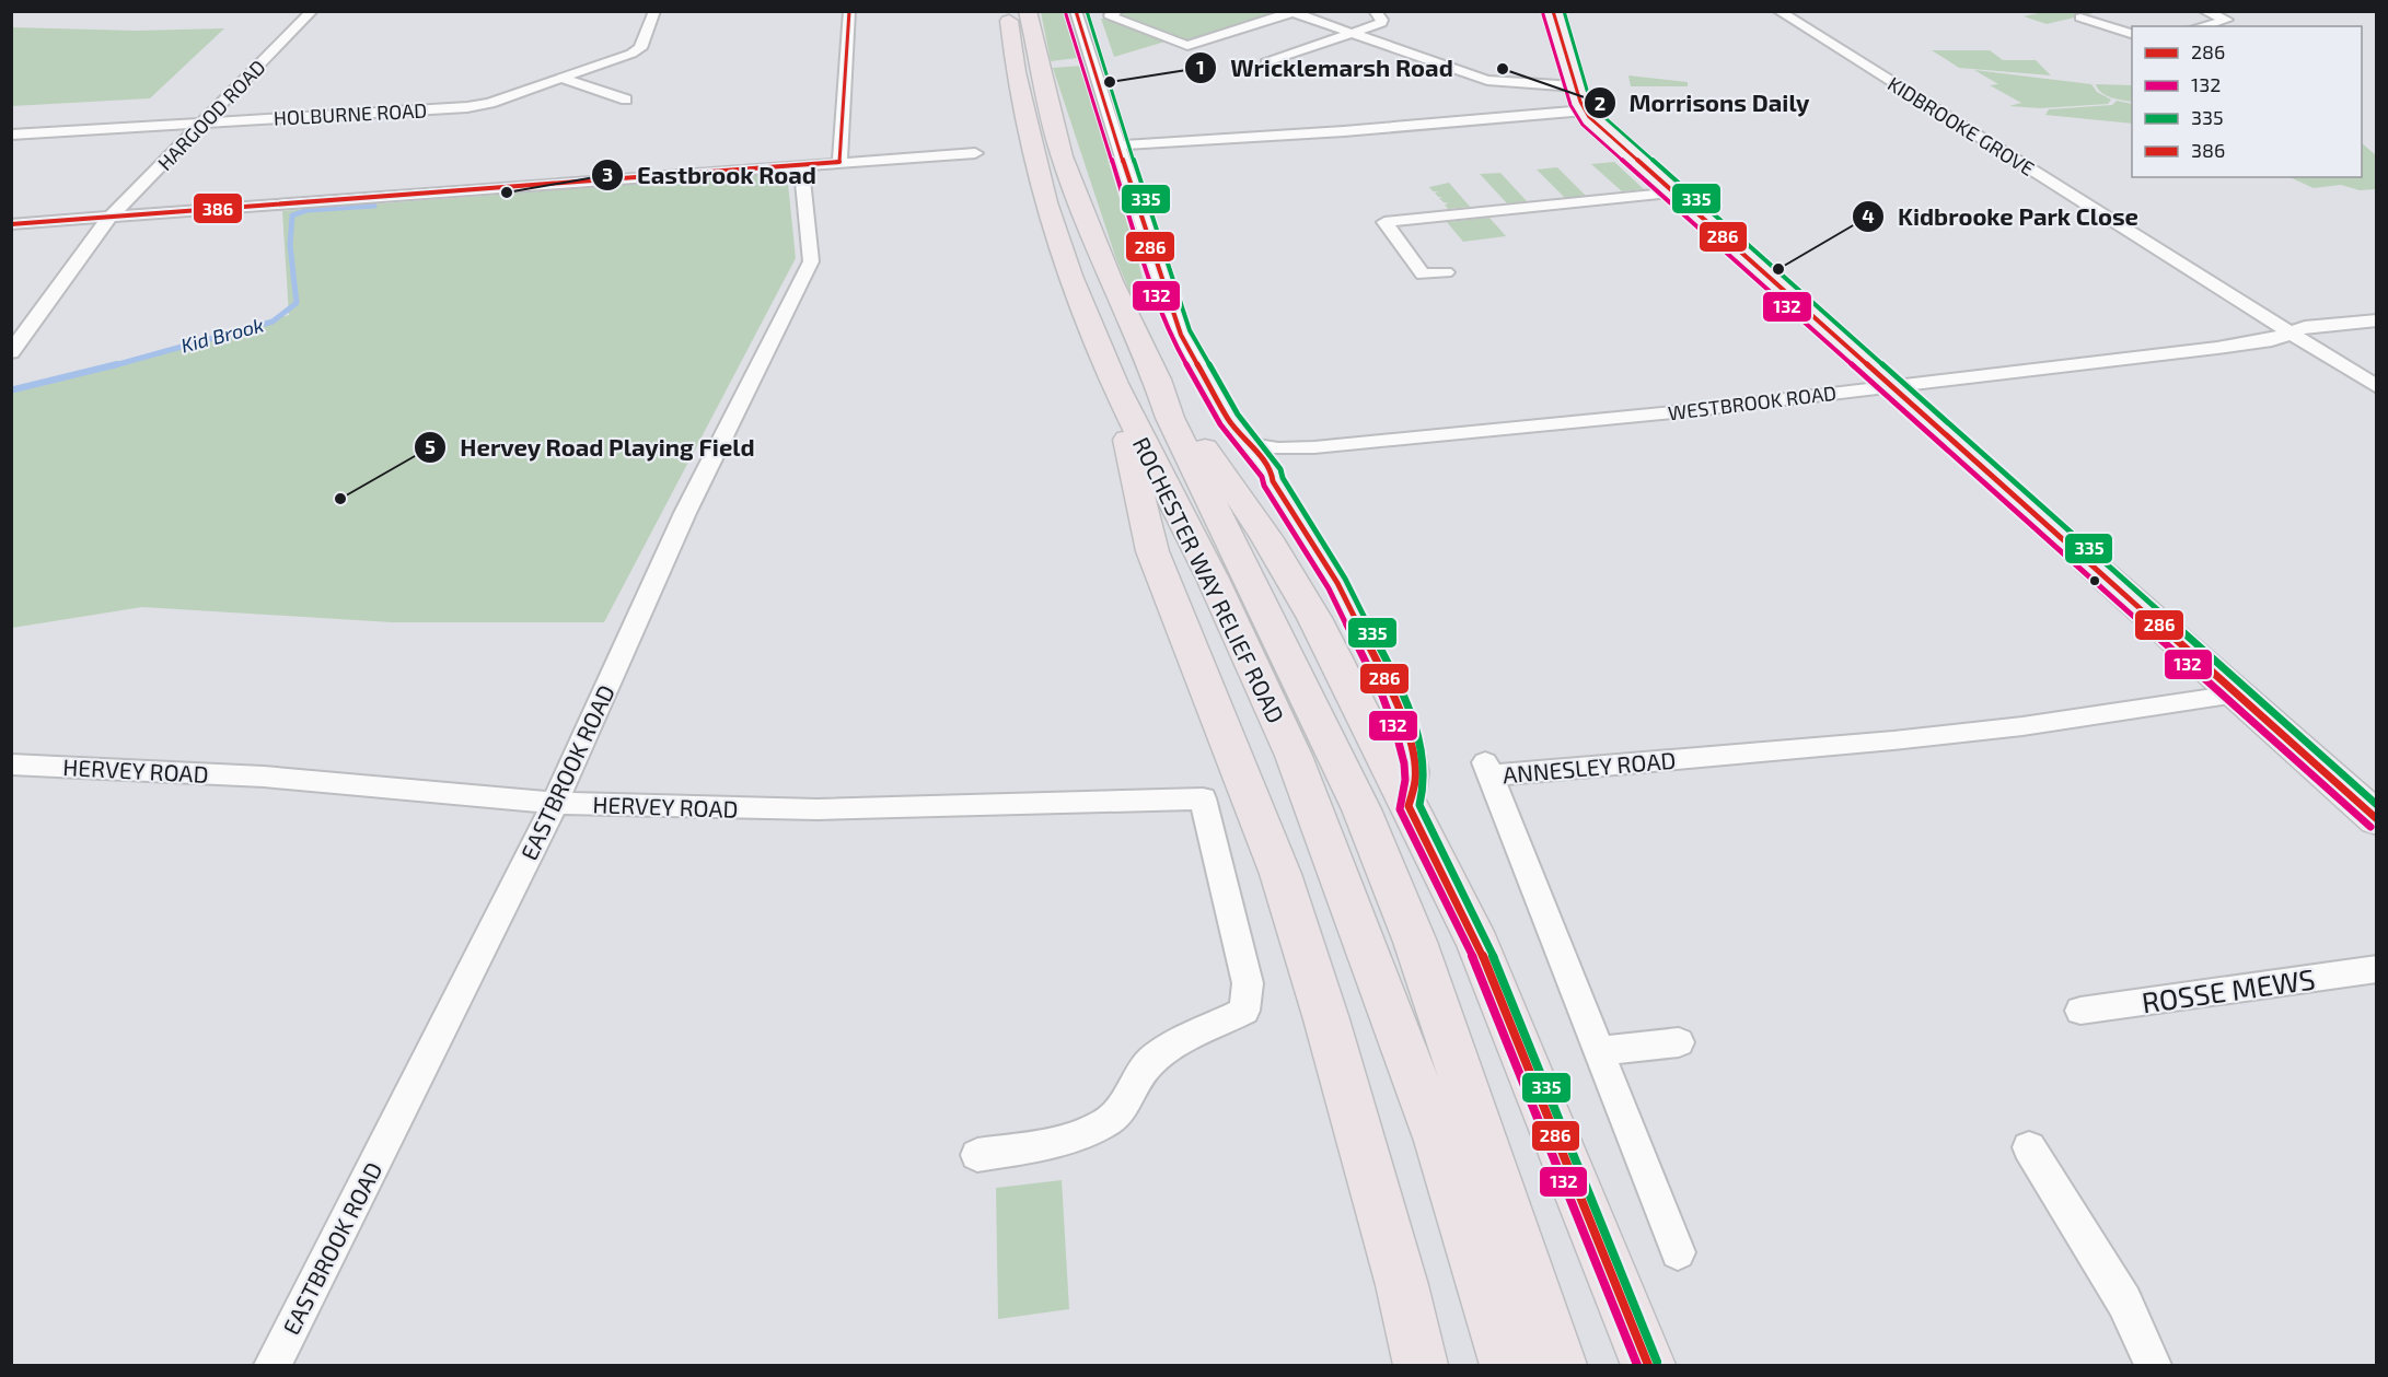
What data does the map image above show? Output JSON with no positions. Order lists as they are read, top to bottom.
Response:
{
  "streets": {
    "highway": ["ROCHESTER WAY RELIEF ROAD"],
    "street": [
      "HOLBURNE ROAD",
      "HARGOOD ROAD",
      "KIDBROOKE GROVE",
      "WESTBROOK ROAD",
      "ANNESLEY ROAD",
      "HERVEY ROAD",
      "EASTBROOK ROAD",
      "ROSSE MEWS"
    ]
  },
  "crossings": [
    ["HOLBURNE ROAD", "HARGOOD ROAD"],
    ["KIDBROOKE GROVE", "WESTBROOK ROAD"],
    ["HERVEY ROAD", "EASTBROOK ROAD"]
  ],
  "water": ["Kid Brook"],
  "places": [
    "Morrisons Daily",
    "Wricklemarsh Road",
    "Eastbrook Road",
    "Kidbrooke Park Close",
    "Hervey Road Playing Field"
  ],
  "lines": [
    "transit line 286",
    "transit line 335",
    "transit line 386",
    "transit line 132"
  ],
  "legend": [
    "286",
    "132",
    "335",
    "386"
  ]
}
